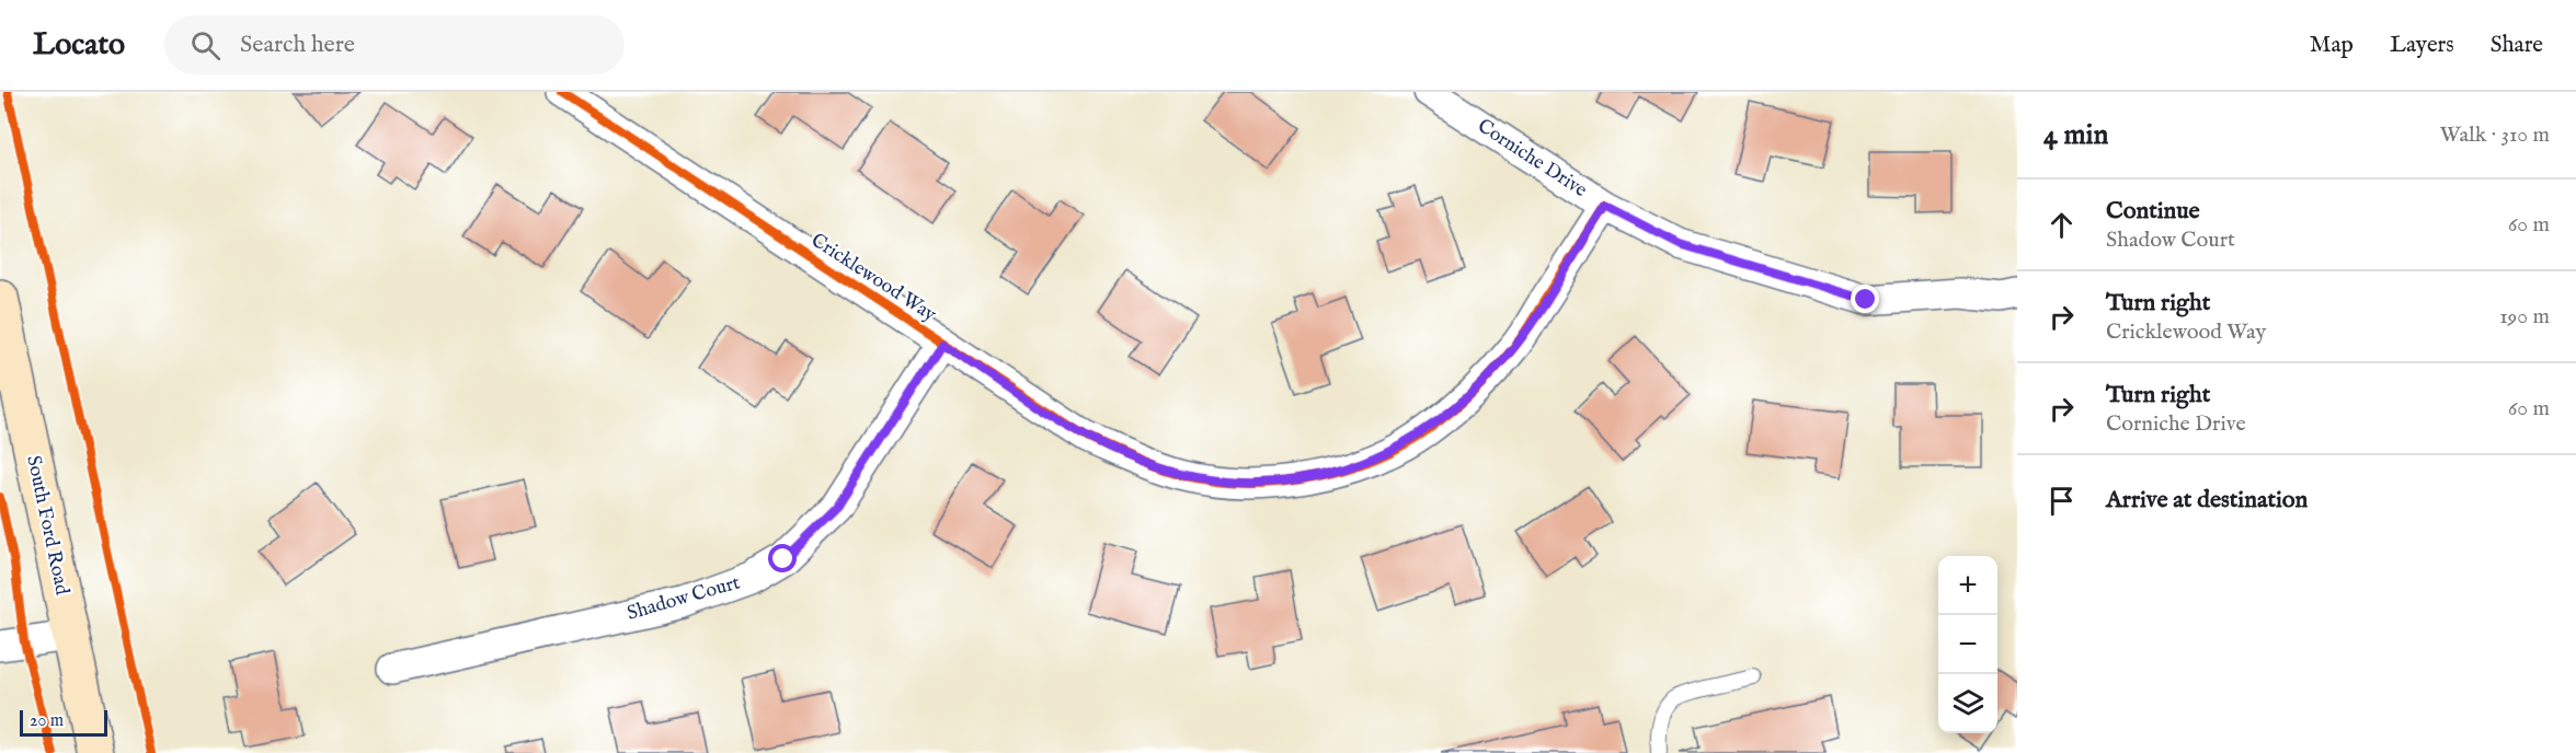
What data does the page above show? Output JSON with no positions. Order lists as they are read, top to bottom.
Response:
{
  "streets": {
    "main road": ["South Ford Road"],
    "street": ["Corniche Drive", "Cricklewood Way", "Shadow Court"]
  },
  "crossings": [
    ["Corniche Drive", "Cricklewood Way"],
    ["Cricklewood Way", "Shadow Court"]
  ],
  "scale_bar": "20 m",
  "page": {
    "header": "Locato",
    "search": "Search here",
    "nav": ["Map", "Layers", "Share"],
    "heading": ["4 min", "Walk · 310 m"],
    "list": [
      ["Continue", "Shadow Court", "60 m"],
      ["Turn right", "Cricklewood Way", "190 m"],
      ["Turn right", "Corniche Drive", "60 m"],
      "Arrive at destination"
    ],
    "map_buttons": ["+", "−"],
    "scale": "20 m"
  }
}
